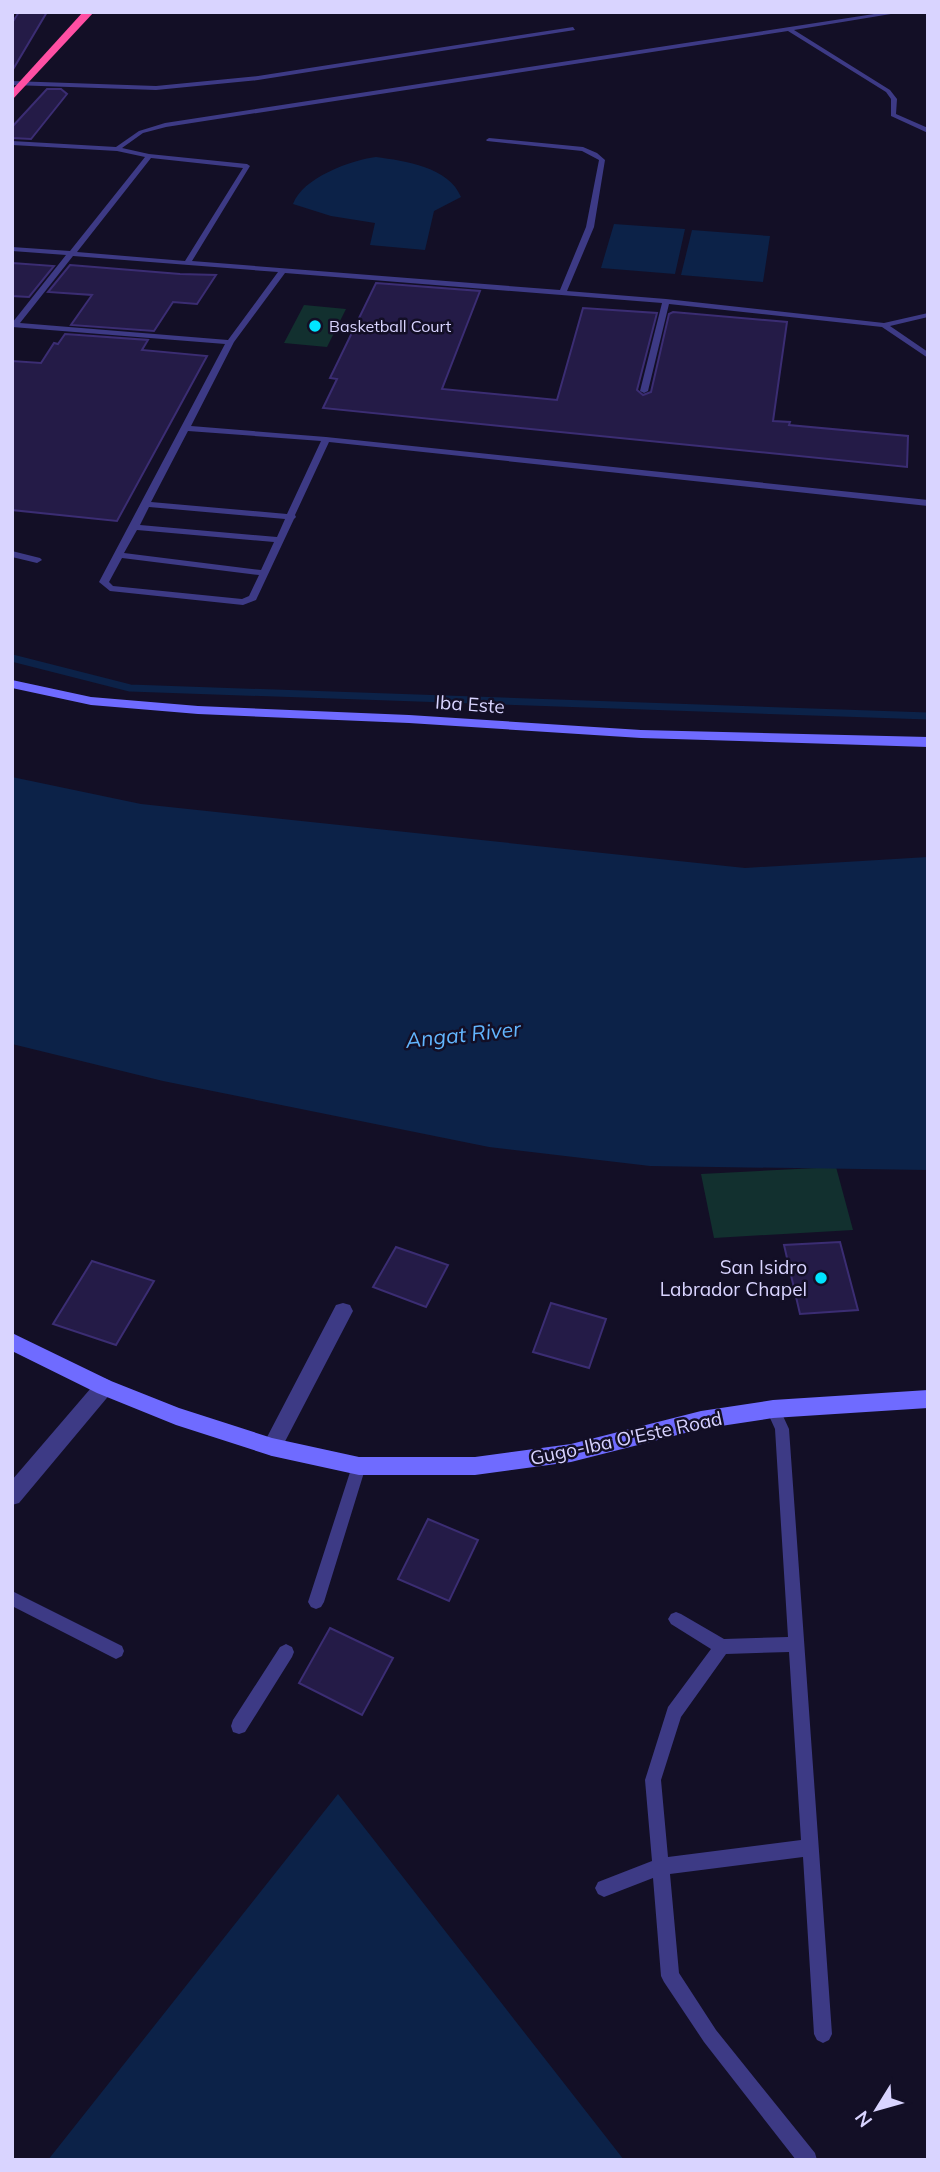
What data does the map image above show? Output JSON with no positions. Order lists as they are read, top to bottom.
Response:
{
  "streets": {
    "street": ["Iba Este", "Gugo-Iba O'Este Road"]
  },
  "water": ["Angat River"],
  "places": ["Basketball Court", "San Isidro Labrador Chapel"],
  "north": "bottom left"
}
